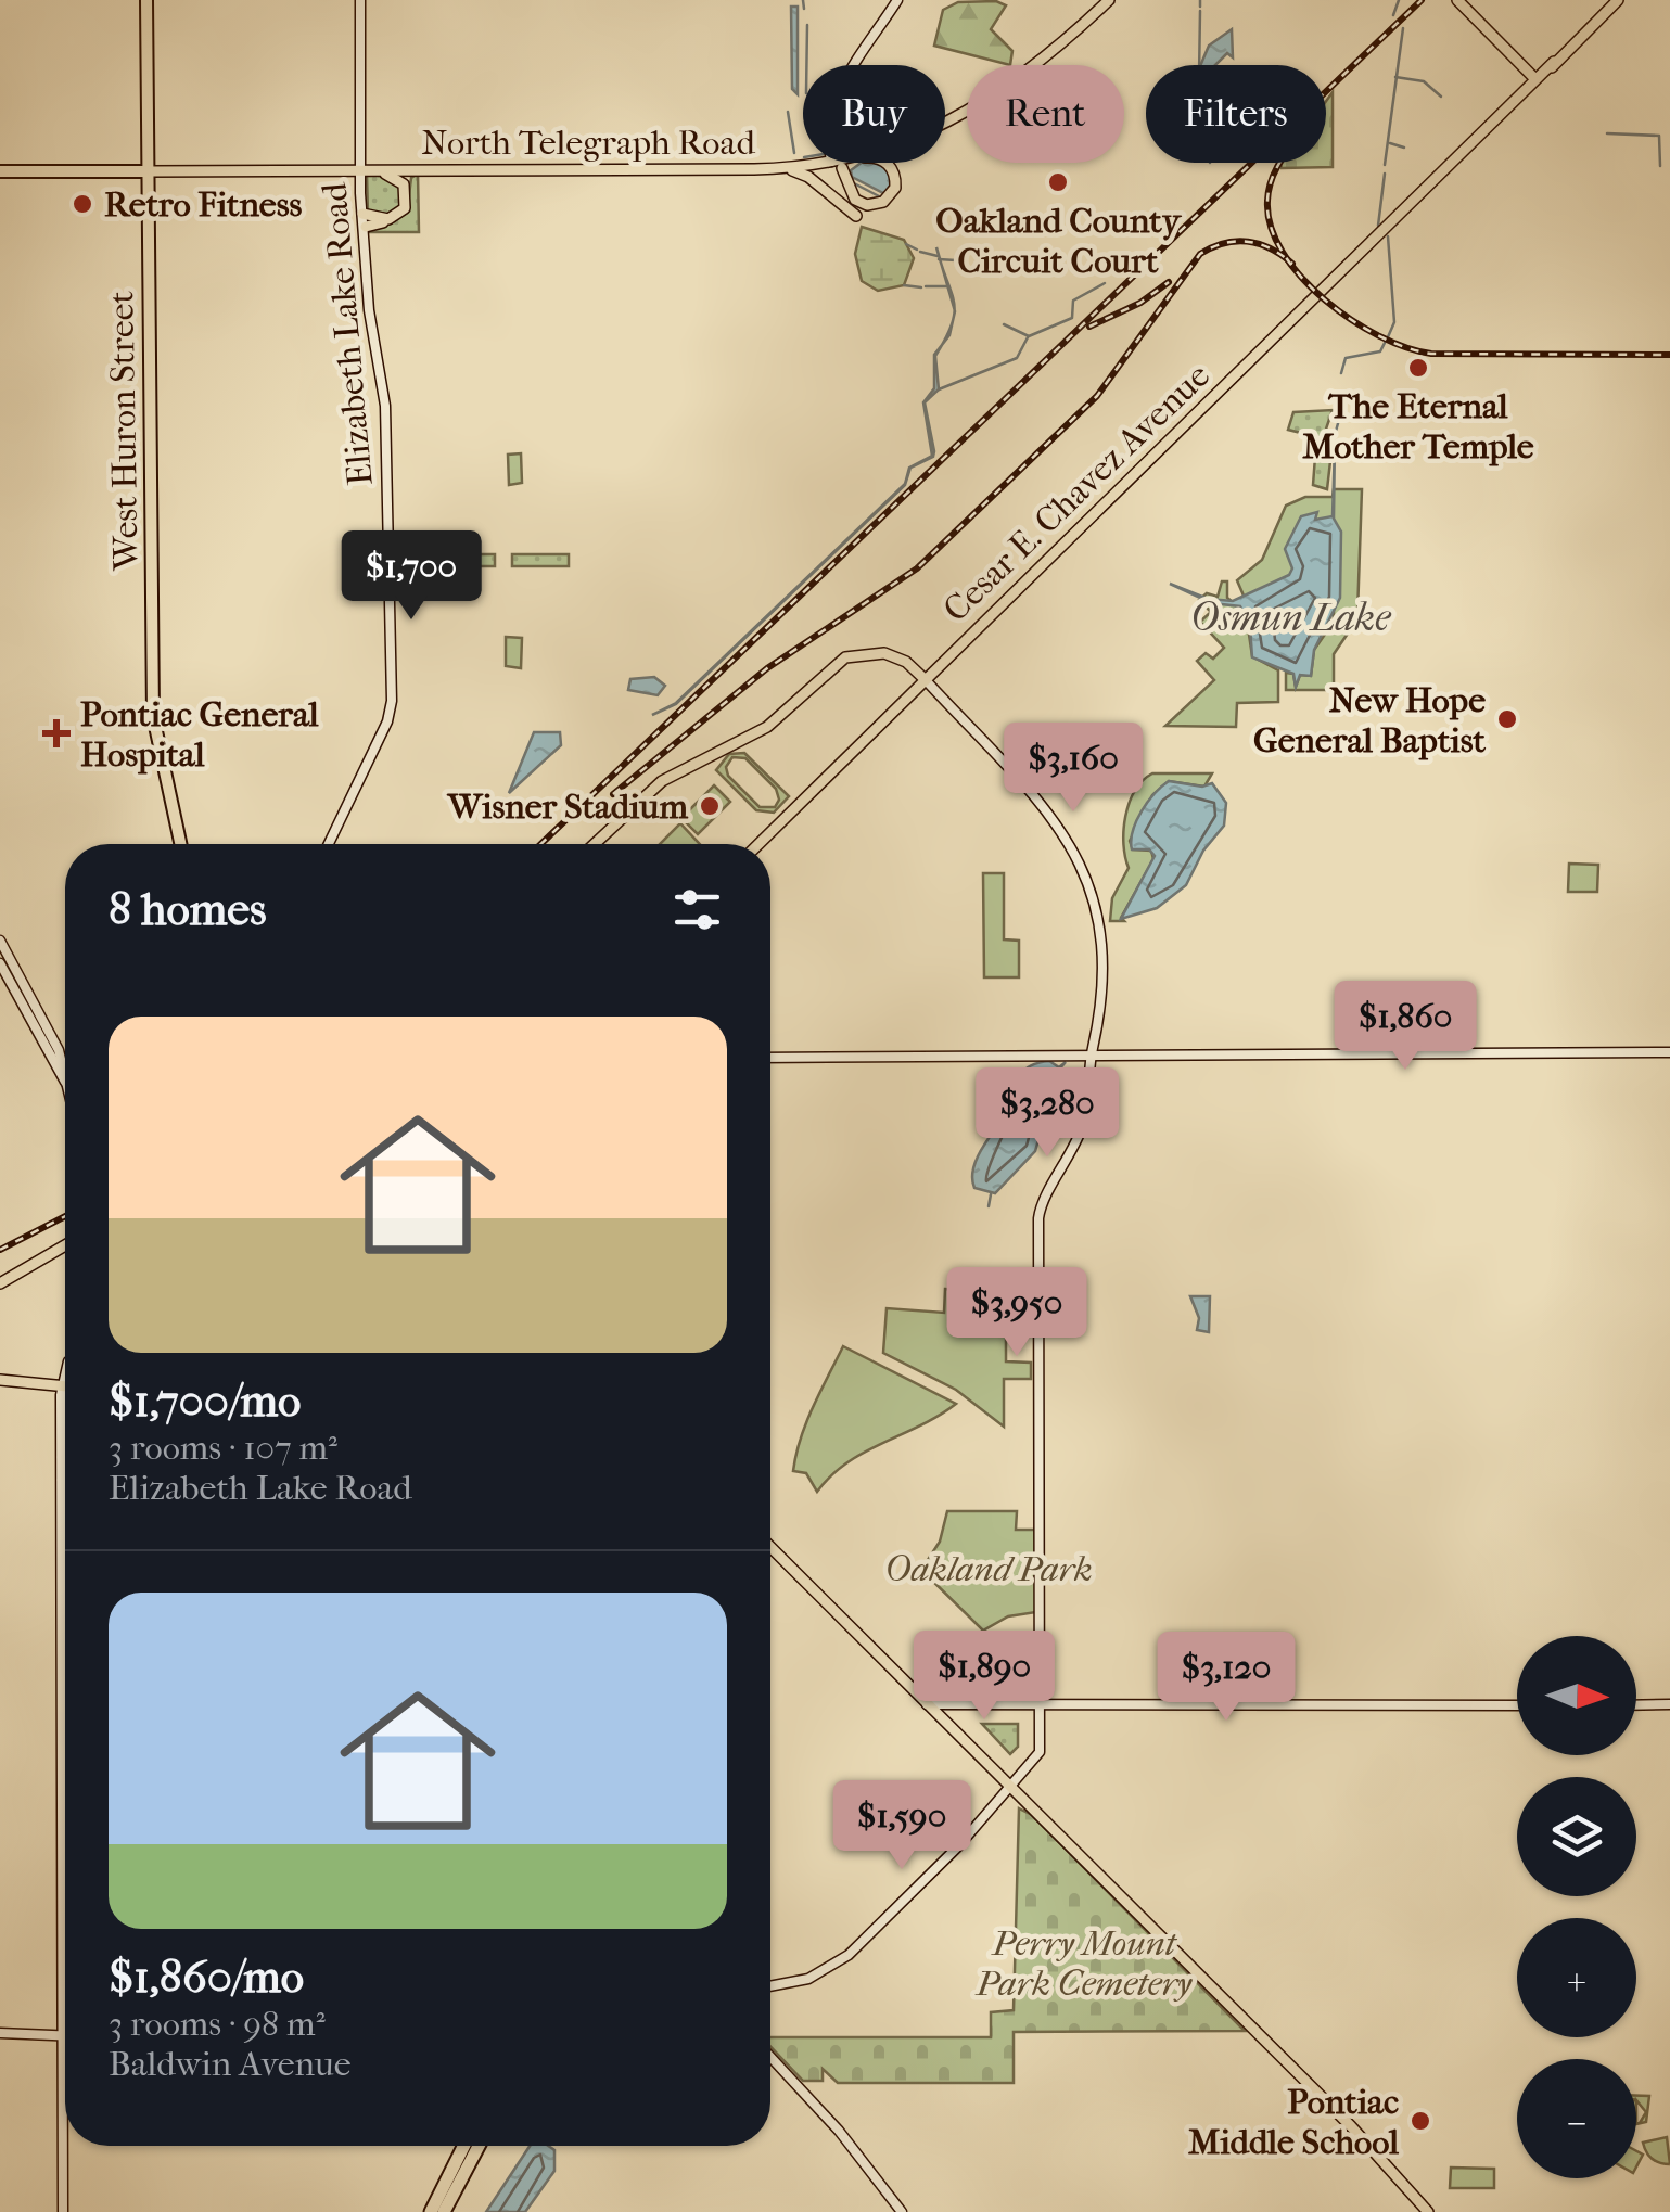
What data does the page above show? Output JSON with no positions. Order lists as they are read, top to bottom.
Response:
{
  "streets": {
    "highway": ["West Huron Street"],
    "main road": ["North Telegraph Road", "Elizabeth Lake Road", "Cesar E. Chavez Avenue"]
  },
  "crossings": [
    ["North Telegraph Road", "Elizabeth Lake Road"],
    ["North Telegraph Road", "West Huron Street"]
  ],
  "water": ["Osmun Lake"],
  "parks": ["Oakland Park", "Perry Mount Park Cemetery"],
  "places": {
    "other": [
      "Oakland County Circuit Court",
      "Retro Fitness",
      "The Eternal Mother Temple",
      "New Hope General Baptist",
      "Wisner Stadium",
      "Pontiac Middle School"
    ],
    "health": ["Pontiac General Hospital"]
  },
  "north": "right",
  "page": {
    "chip": ["Buy", "Rent", "Filters"],
    "price": [
      "$1,700",
      "$3,160",
      "$1,860",
      "$3,280",
      "$3,950",
      "$1,890",
      "$3,120",
      "$1,590"
    ],
    "heading": "8 homes",
    "list": [
      {
        "name": "$1,700/mo",
        "note": "3 rooms · 107 m² · Elizabeth Lake Road"
      },
      {
        "name": "$1,860/mo",
        "note": "3 rooms · 98 m² · Baldwin Avenue"
      }
    ],
    "map_buttons": ["+", "−"]
  }
}
